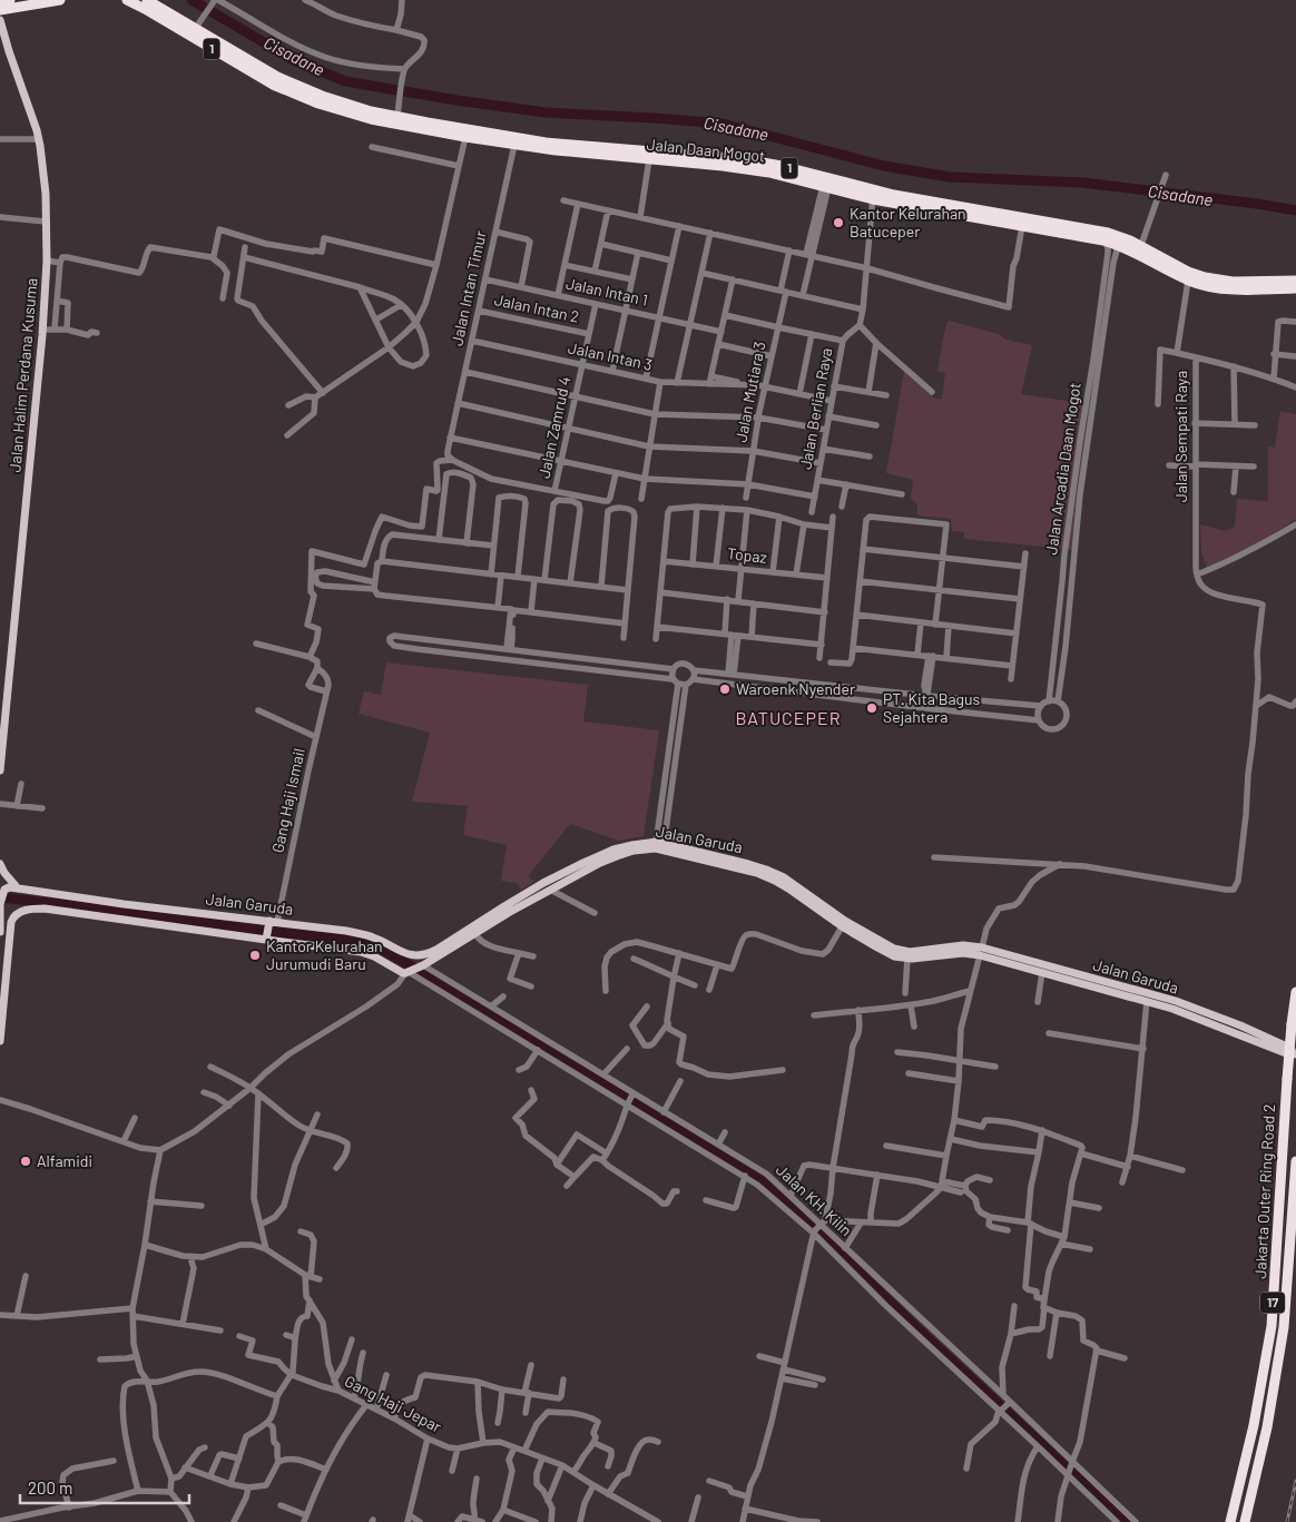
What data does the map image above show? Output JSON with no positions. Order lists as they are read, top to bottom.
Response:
{
  "streets": {
    "highway": [
      "1",
      "Jalan Daan Mogot",
      "Jakarta Outer Ring Road 2",
      "17"
    ],
    "main road": ["Jalan Halim Perdana Kusuma", "Jalan Garuda"],
    "street": [
      "Jalan Intan Timur",
      "Jalan Intan 1",
      "Jalan Intan 2",
      "Jalan Intan 3",
      "Jalan Mutiara 3",
      "Jalan Berlian Raya",
      "Jalan Zamrud 4",
      "Jalan Sempati Raya",
      "Jalan Arcadia Daan Mogot",
      "Topaz",
      "Gang Haji Ismail",
      "Jalan KH. Kilin",
      "Gang Haji Jepar"
    ]
  },
  "crossings": [
    ["Jalan Daan Mogot", "Jalan Intan Timur"],
    ["Jalan Daan Mogot", "Jalan Sempati Raya"],
    ["Jalan Daan Mogot", "Jalan Arcadia Daan Mogot"],
    ["Jalan Intan Timur", "Jalan Intan 1"],
    ["Jalan Intan Timur", "Jalan Intan 2"],
    ["Jalan Intan Timur", "Jalan Intan 3"],
    ["Jalan Intan 1", "Jalan Zamrud 4"],
    ["Jalan Intan 2", "Jalan Zamrud 4"],
    ["Jalan Intan 3", "Jalan Zamrud 4"],
    ["Jalan Mutiara 3", "Jalan Berlian Raya"],
    ["Gang Haji Ismail", "Jalan Garuda"],
    ["Jalan Garuda", "Jalan KH. Kilin"]
  ],
  "districts": ["BATUCEPER"],
  "water": ["Cisadane"],
  "places": [
    "Kantor Kelurahan Batuceper",
    "Waroenk Nyender",
    "PT. Kita Bagus Sejahtera",
    "Kantor Kelurahan Jurumudi Baru",
    "Alfamidi"
  ],
  "scale_bar": "200 m"
}
